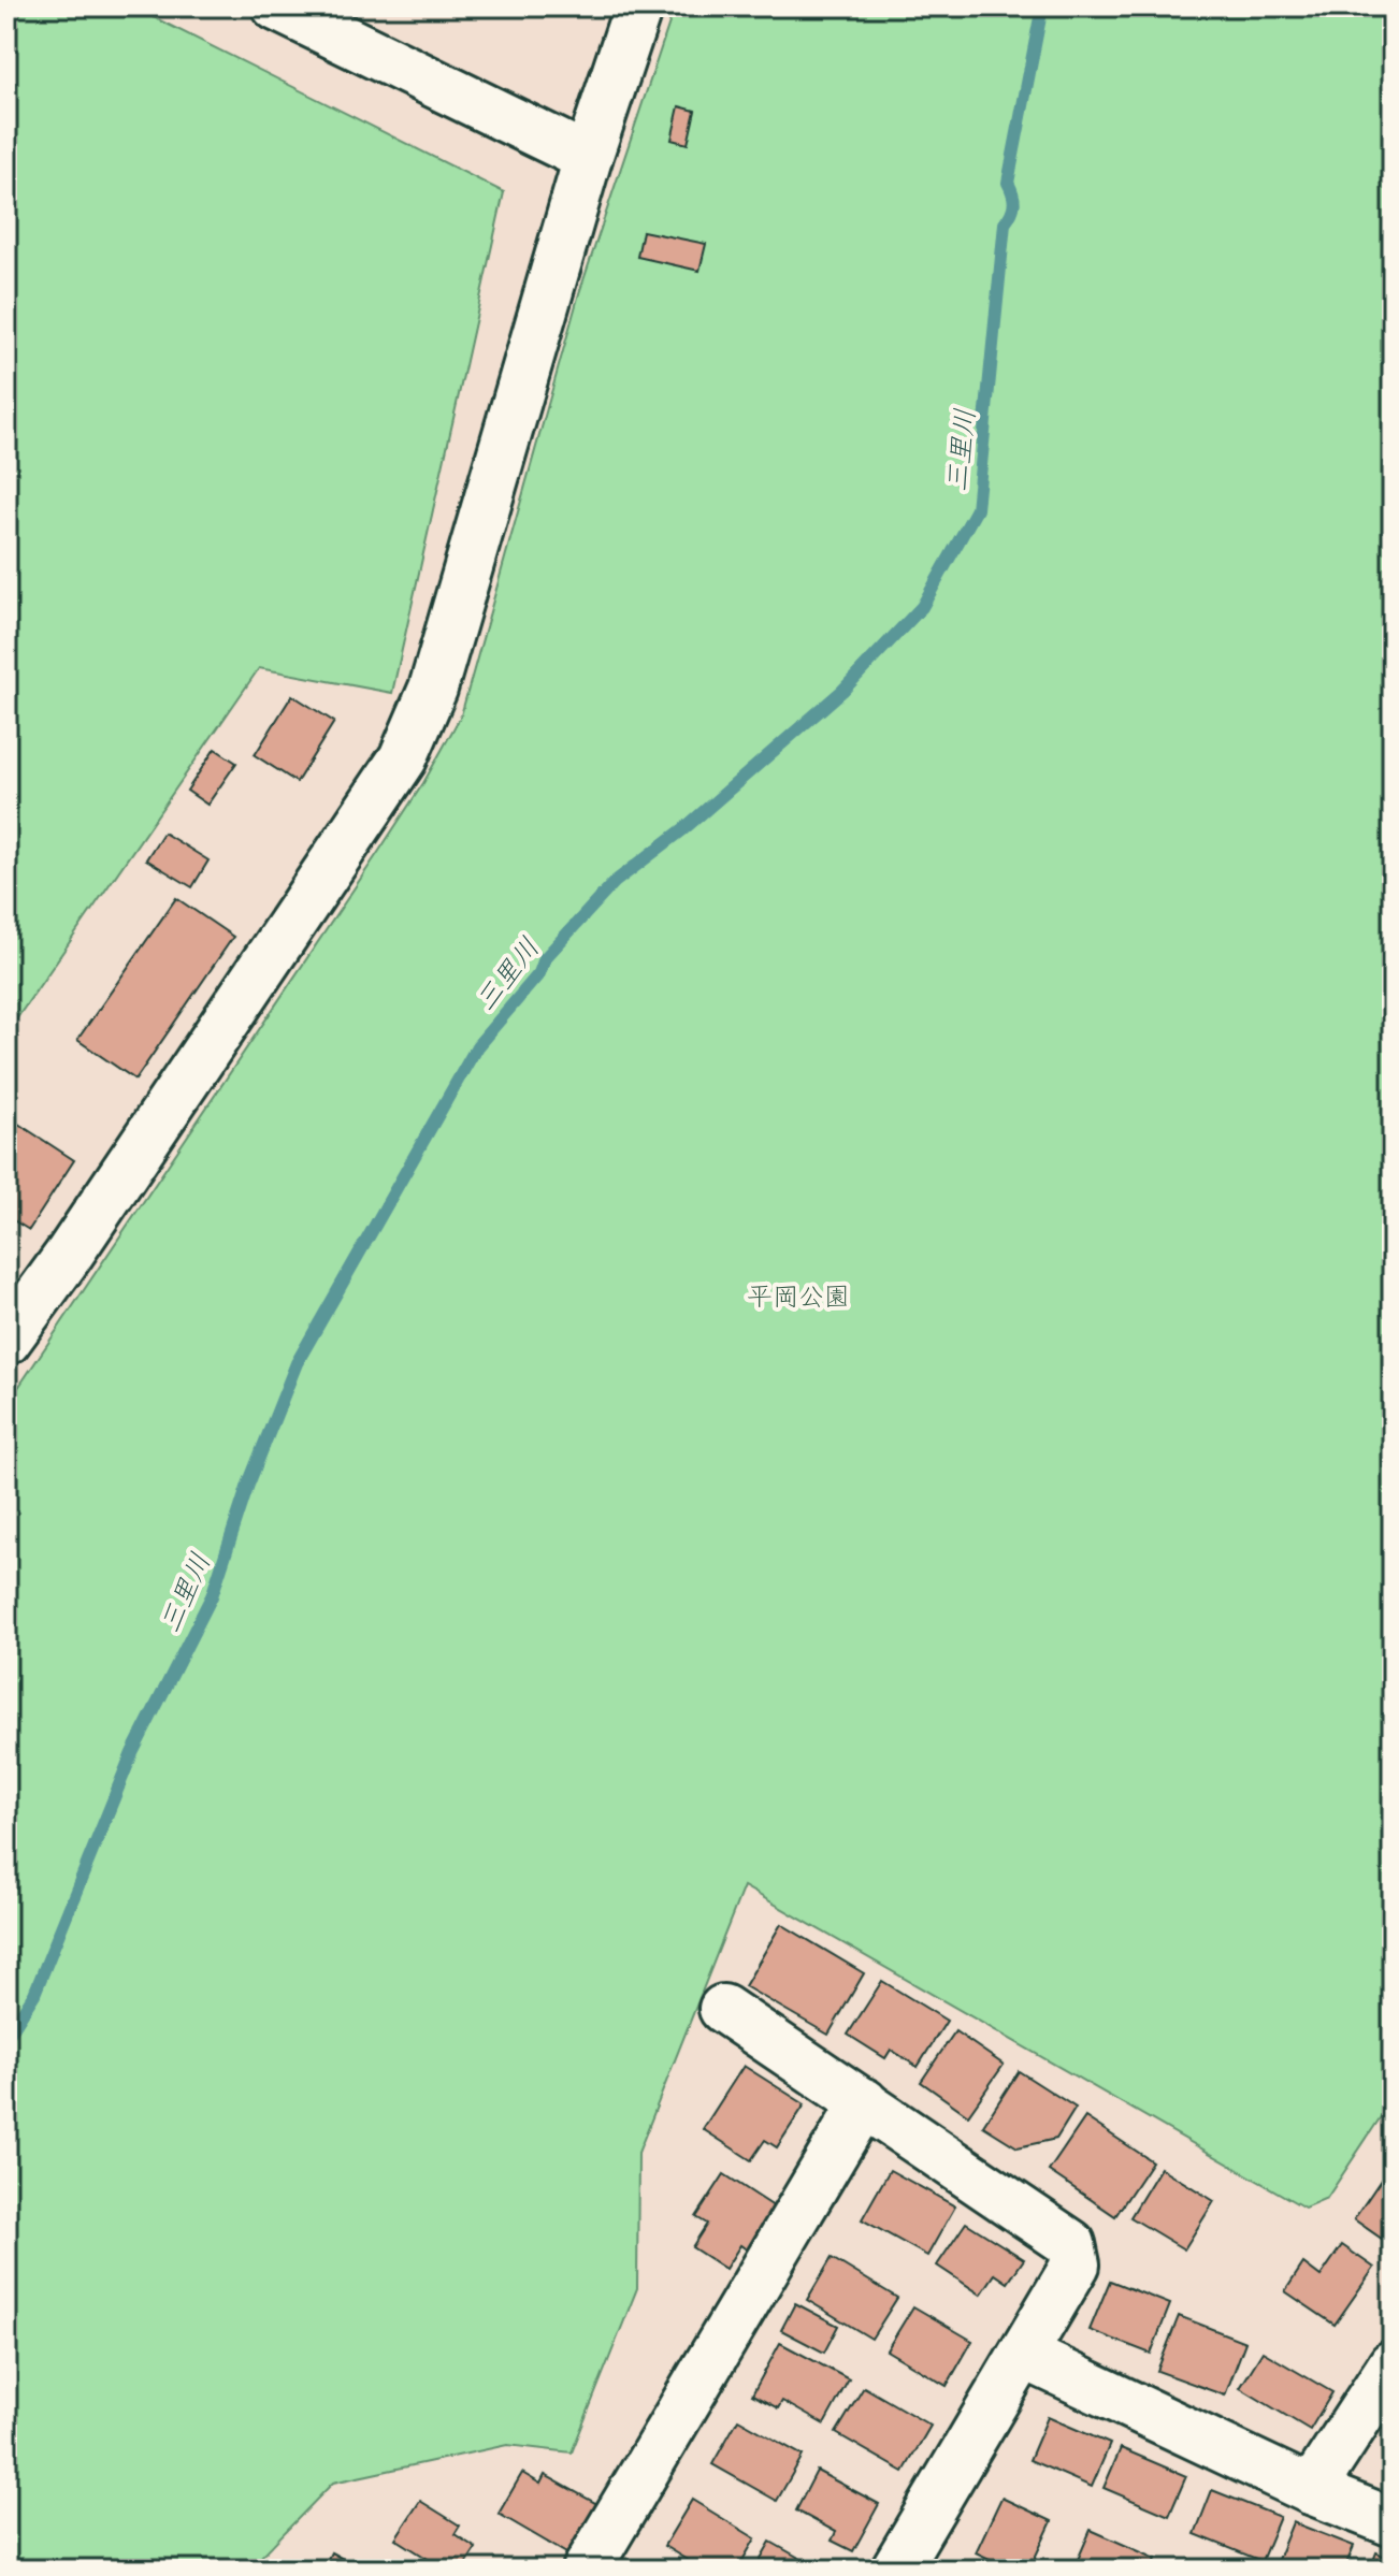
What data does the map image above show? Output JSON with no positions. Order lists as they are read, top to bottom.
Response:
{
  "water": ["三里川"],
  "parks": ["平岡公園"]
}
